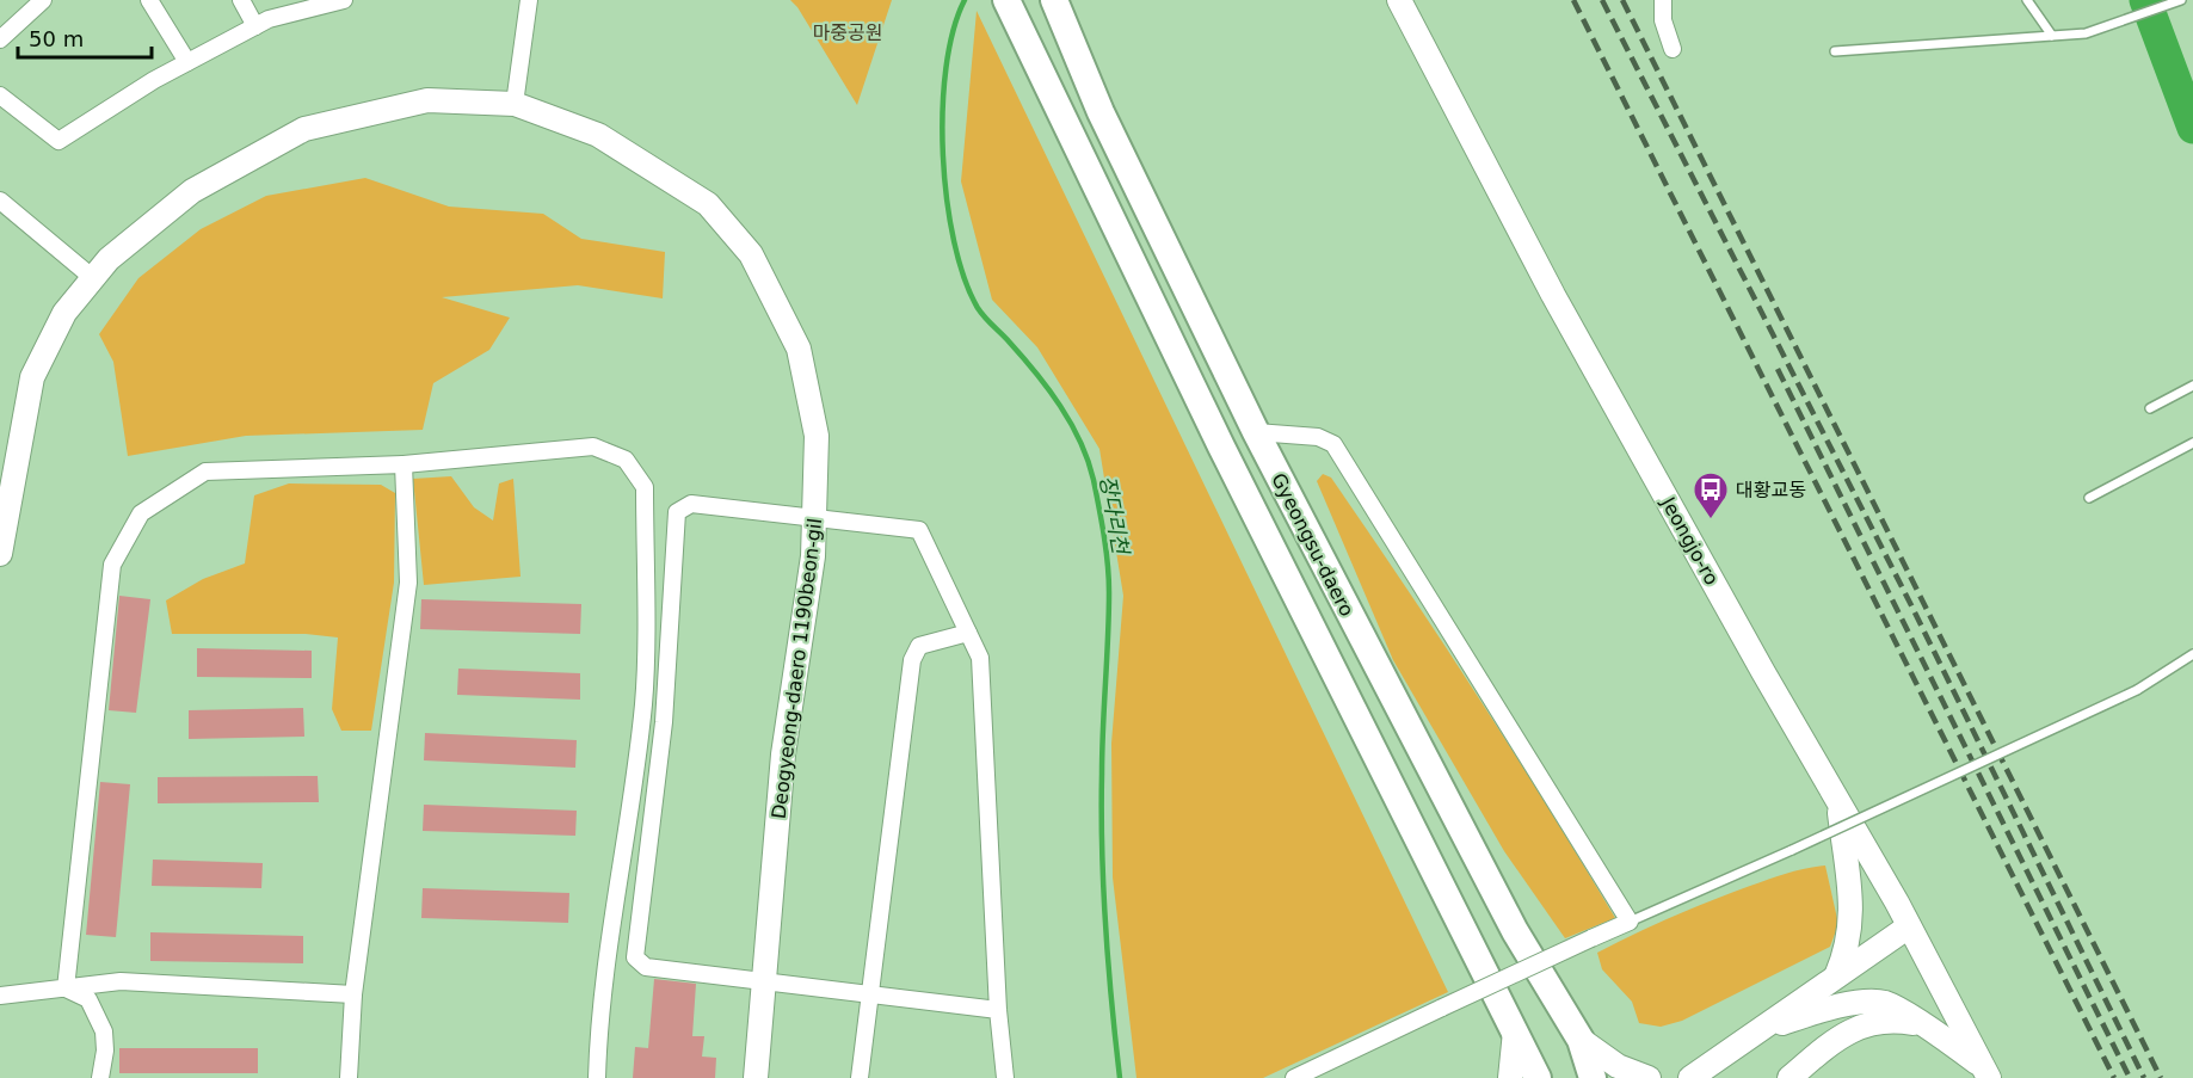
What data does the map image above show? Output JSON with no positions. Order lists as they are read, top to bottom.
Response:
{
  "streets": {
    "main road": ["Gyeongsu-daero"],
    "street": ["Jeongjo-ro", "Deogyeong-daero 1190beon-gil"]
  },
  "water": ["장다리천"],
  "parks": ["마중공원"],
  "places": {
    "bus stop": ["대황교동"]
  },
  "scale_bar": "50 m"
}
